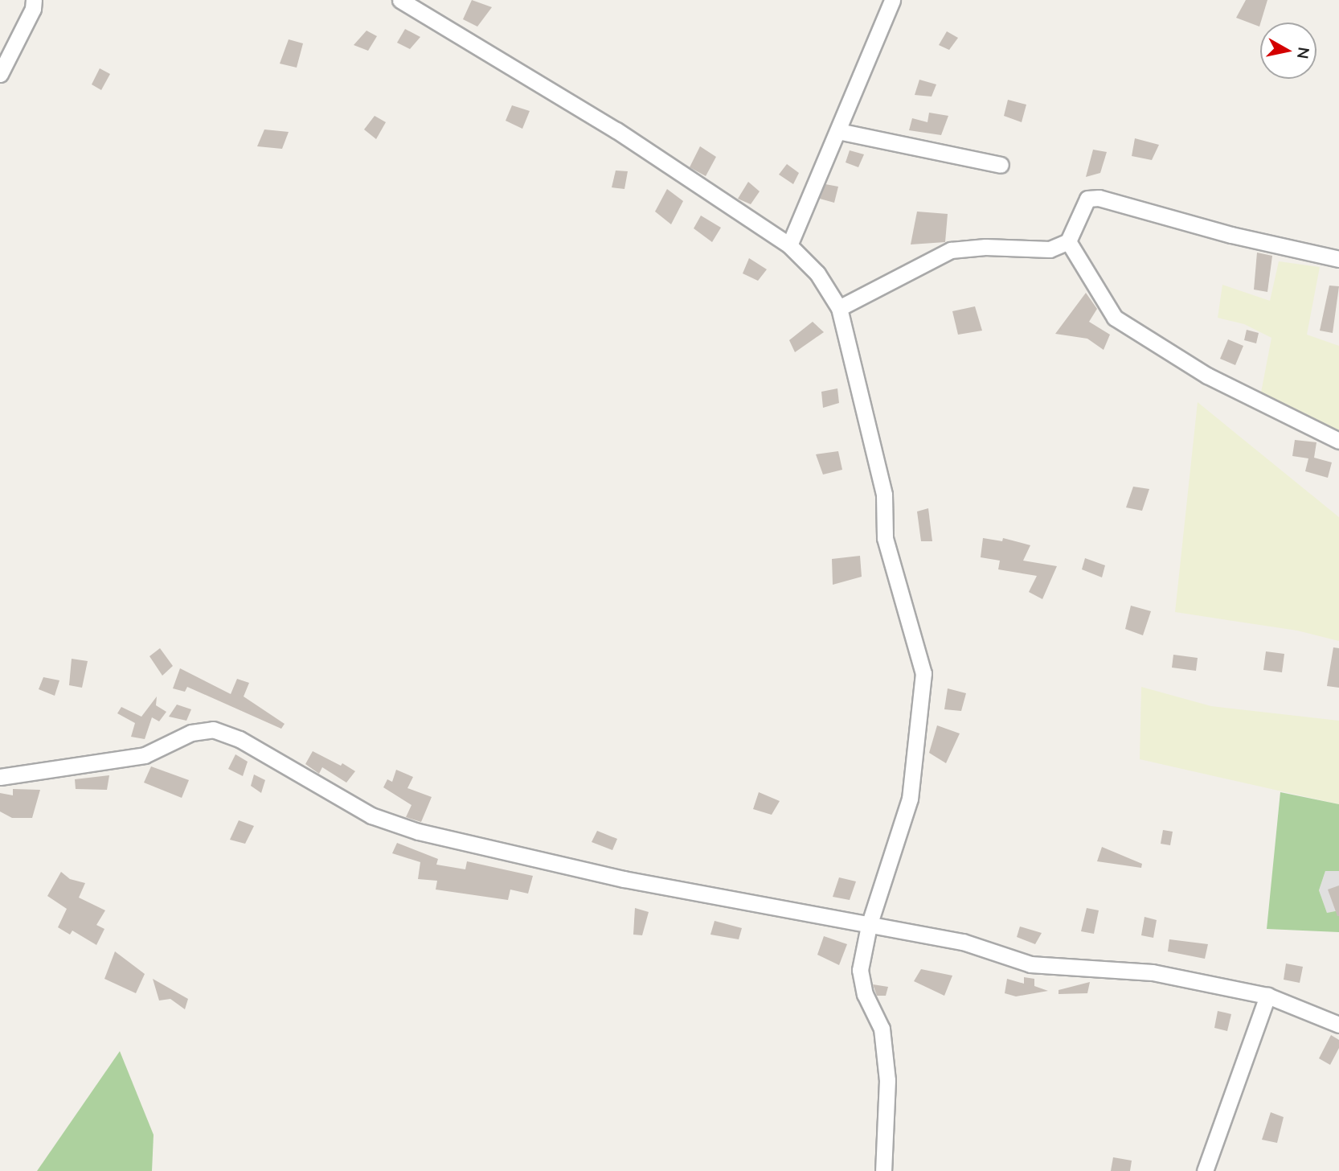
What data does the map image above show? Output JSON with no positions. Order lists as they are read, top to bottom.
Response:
{
  "north": "right"
}
